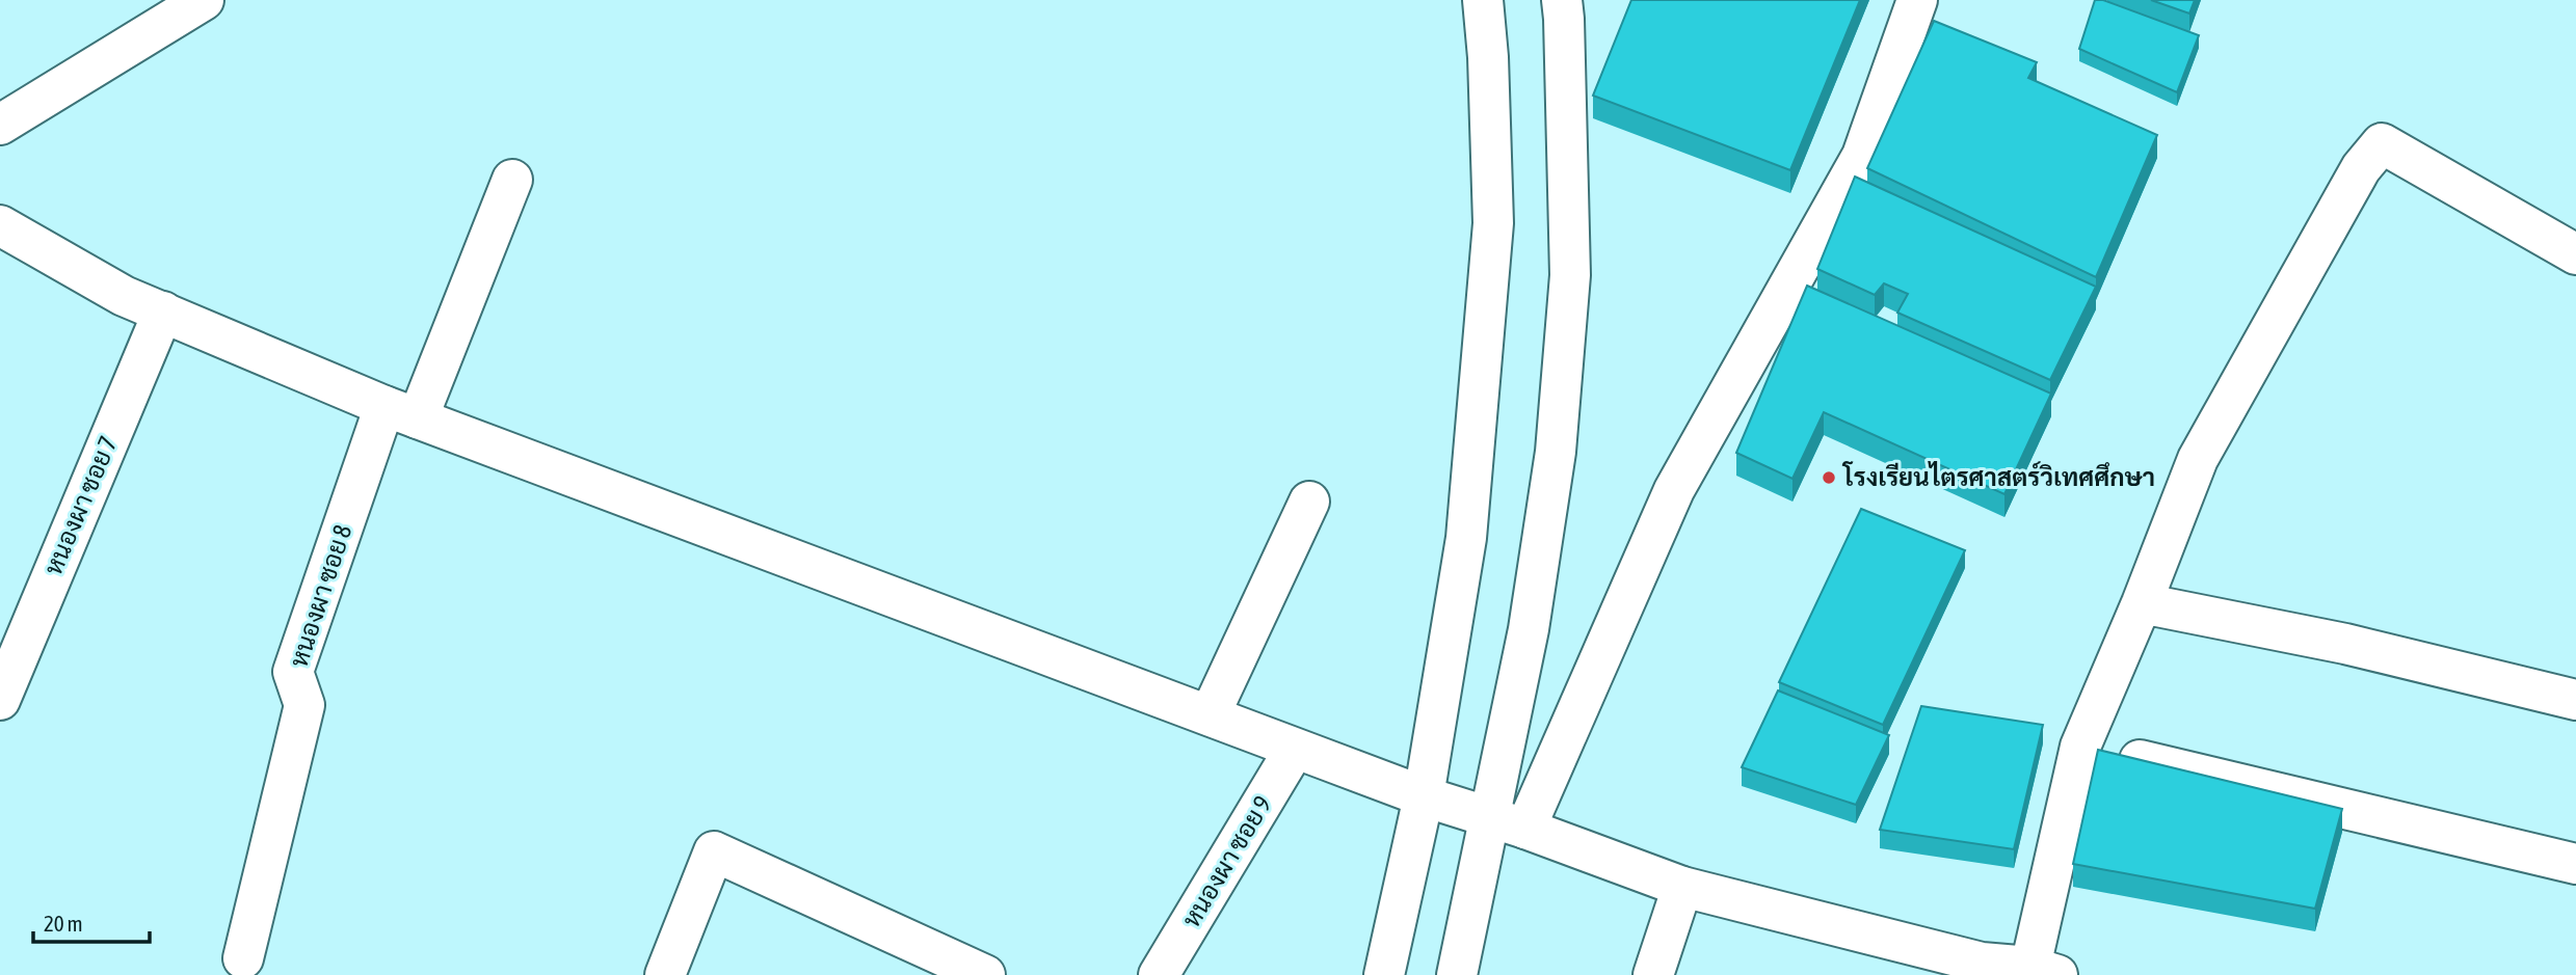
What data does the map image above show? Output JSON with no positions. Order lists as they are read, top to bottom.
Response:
{
  "streets": {
    "street": ["หนองผา ซอย 7", "หนองผา ซอย 8", "หนองผา ซอย 9"]
  },
  "places": ["โรงเรียนไตรศาสตร์วิเทศศึกษา"],
  "scale_bar": "20 m"
}
